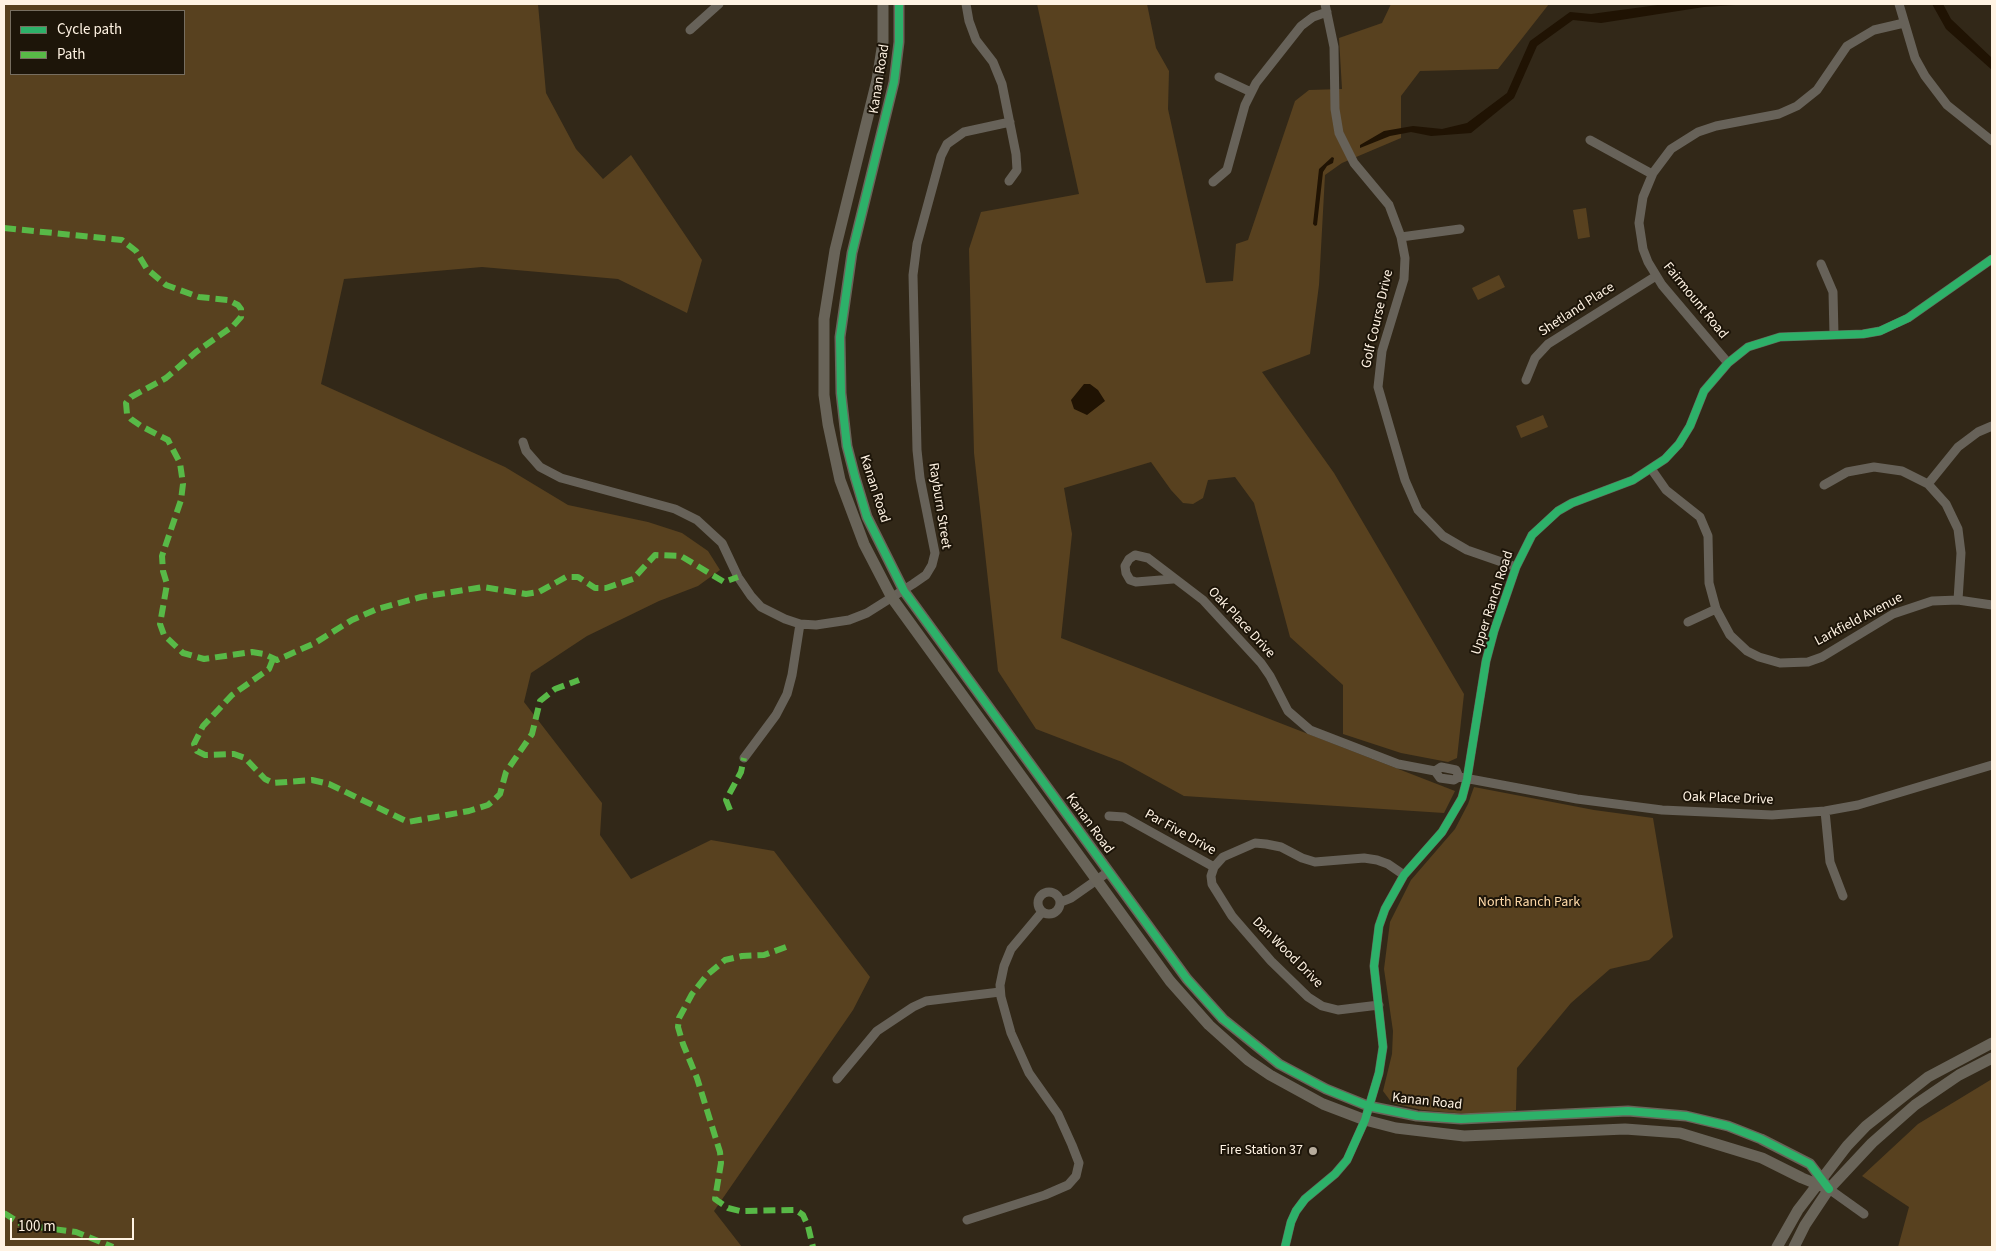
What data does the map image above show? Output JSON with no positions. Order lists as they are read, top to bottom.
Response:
{
  "streets": {
    "main road": ["Kanan Road"],
    "street": [
      "Fairmount Road",
      "Shetland Place",
      "Golf Course Drive",
      "Rayburn Street",
      "Upper Ranch Road",
      "Larkfield Avenue",
      "Oak Place Drive",
      "Par Five Drive",
      "Dan Wood Drive"
    ]
  },
  "crossings": [
    ["Kanan Road", "Rayburn Street"],
    ["Kanan Road", "Upper Ranch Road"],
    ["Fairmount Road", "Shetland Place"],
    ["Fairmount Road", "Upper Ranch Road"],
    ["Golf Course Drive", "Upper Ranch Road"],
    ["Upper Ranch Road", "Larkfield Avenue"],
    ["Upper Ranch Road", "Oak Place Drive"],
    ["Upper Ranch Road", "Par Five Drive"],
    ["Upper Ranch Road", "Dan Wood Drive"],
    ["Par Five Drive", "Dan Wood Drive"]
  ],
  "parks": ["North Ranch Park"],
  "places": ["Fire Station 37"],
  "legend": ["Cycle path", "Path"],
  "scale_bar": "100 m"
}
